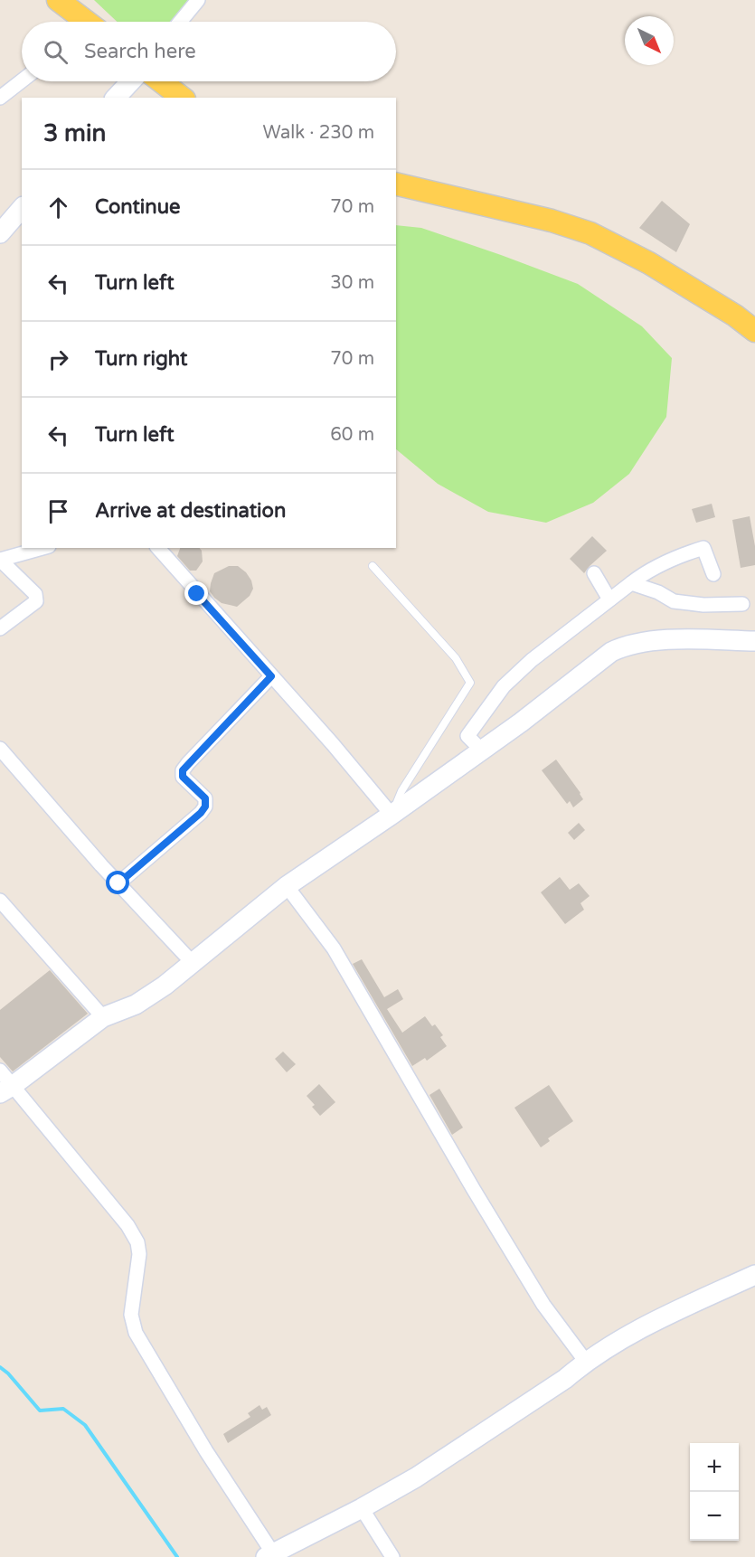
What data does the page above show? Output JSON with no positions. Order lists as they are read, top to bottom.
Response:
{
  "north": "bottom right",
  "page": {
    "search": "Search here",
    "heading": ["3 min", "Walk · 230 m"],
    "list": [
      ["Continue", "70 m"],
      ["Turn left", "30 m"],
      ["Turn right", "70 m"],
      ["Turn left", "60 m"],
      "Arrive at destination"
    ],
    "map_buttons": ["+", "−"]
  }
}
